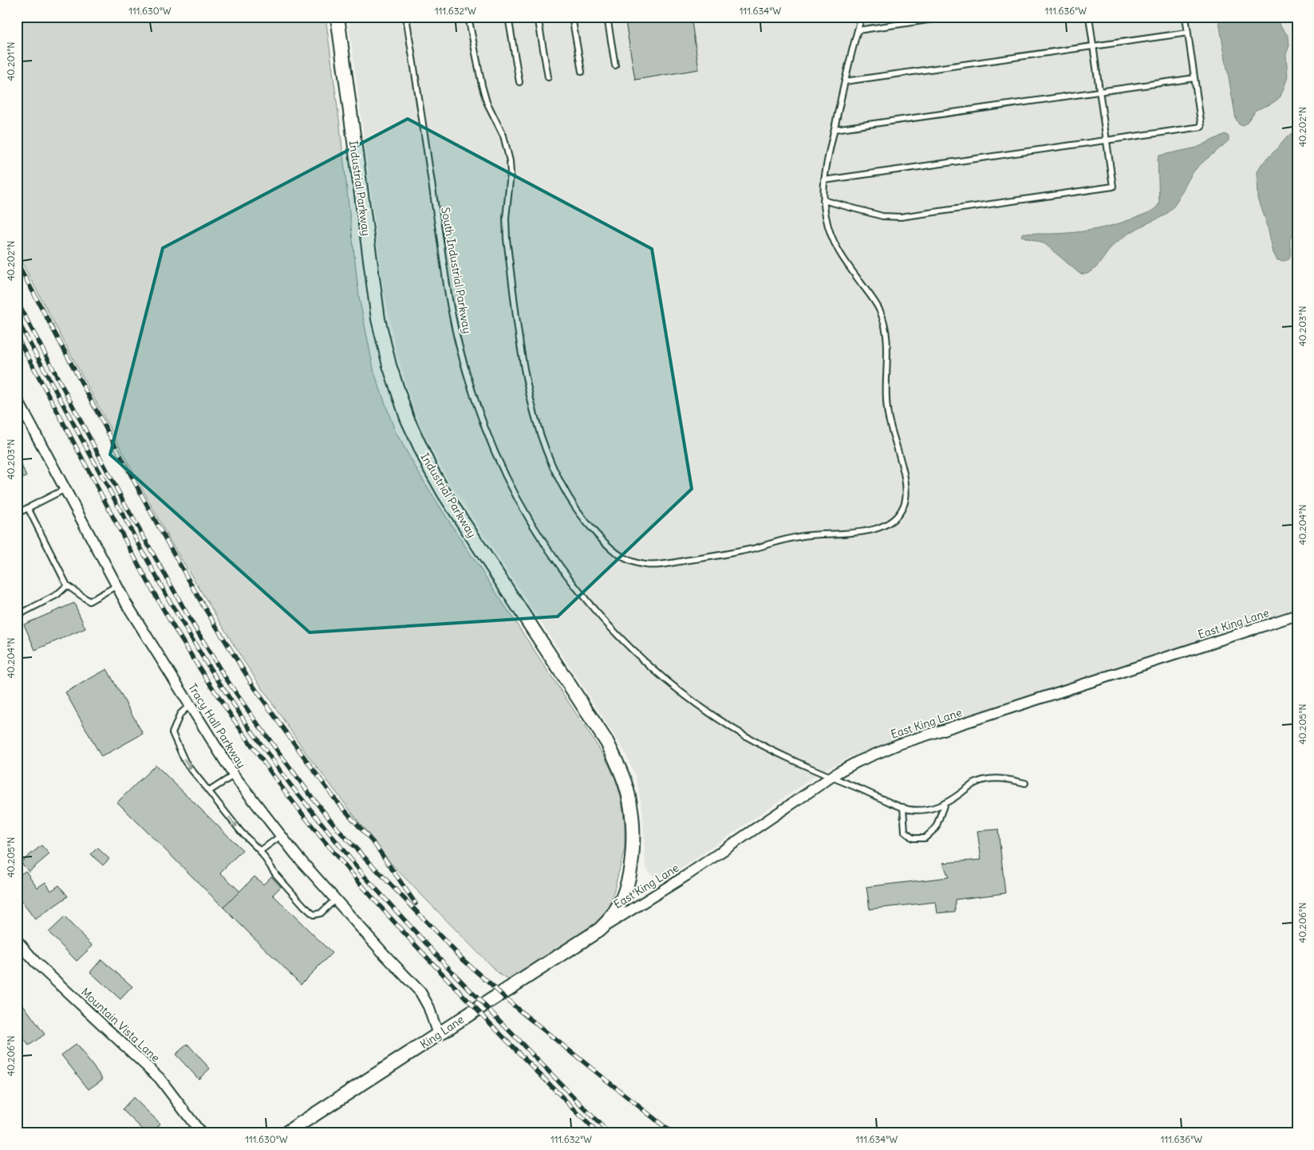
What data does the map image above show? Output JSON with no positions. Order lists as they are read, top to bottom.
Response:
{
  "streets": {
    "street": [
      "Industrial Parkway",
      "East King Lane",
      "Tracy Hall Parkway",
      "Mountain Vista Lane",
      "King Lane"
    ],
    "lane": ["South Industrial Parkway"]
  },
  "crossings": [
    ["Industrial Parkway", "East King Lane"],
    ["Industrial Parkway", "King Lane"],
    ["South Industrial Parkway", "East King Lane"],
    ["East King Lane", "King Lane"],
    ["Tracy Hall Parkway", "King Lane"]
  ],
  "coordinates": [
    "111.630°W",
    "111.632°W",
    "111.634°W",
    "111.636°W",
    "40.201°N",
    "40.202°N",
    "40.203°N",
    "40.204°N",
    "40.205°N",
    "40.206°N"
  ]
}
